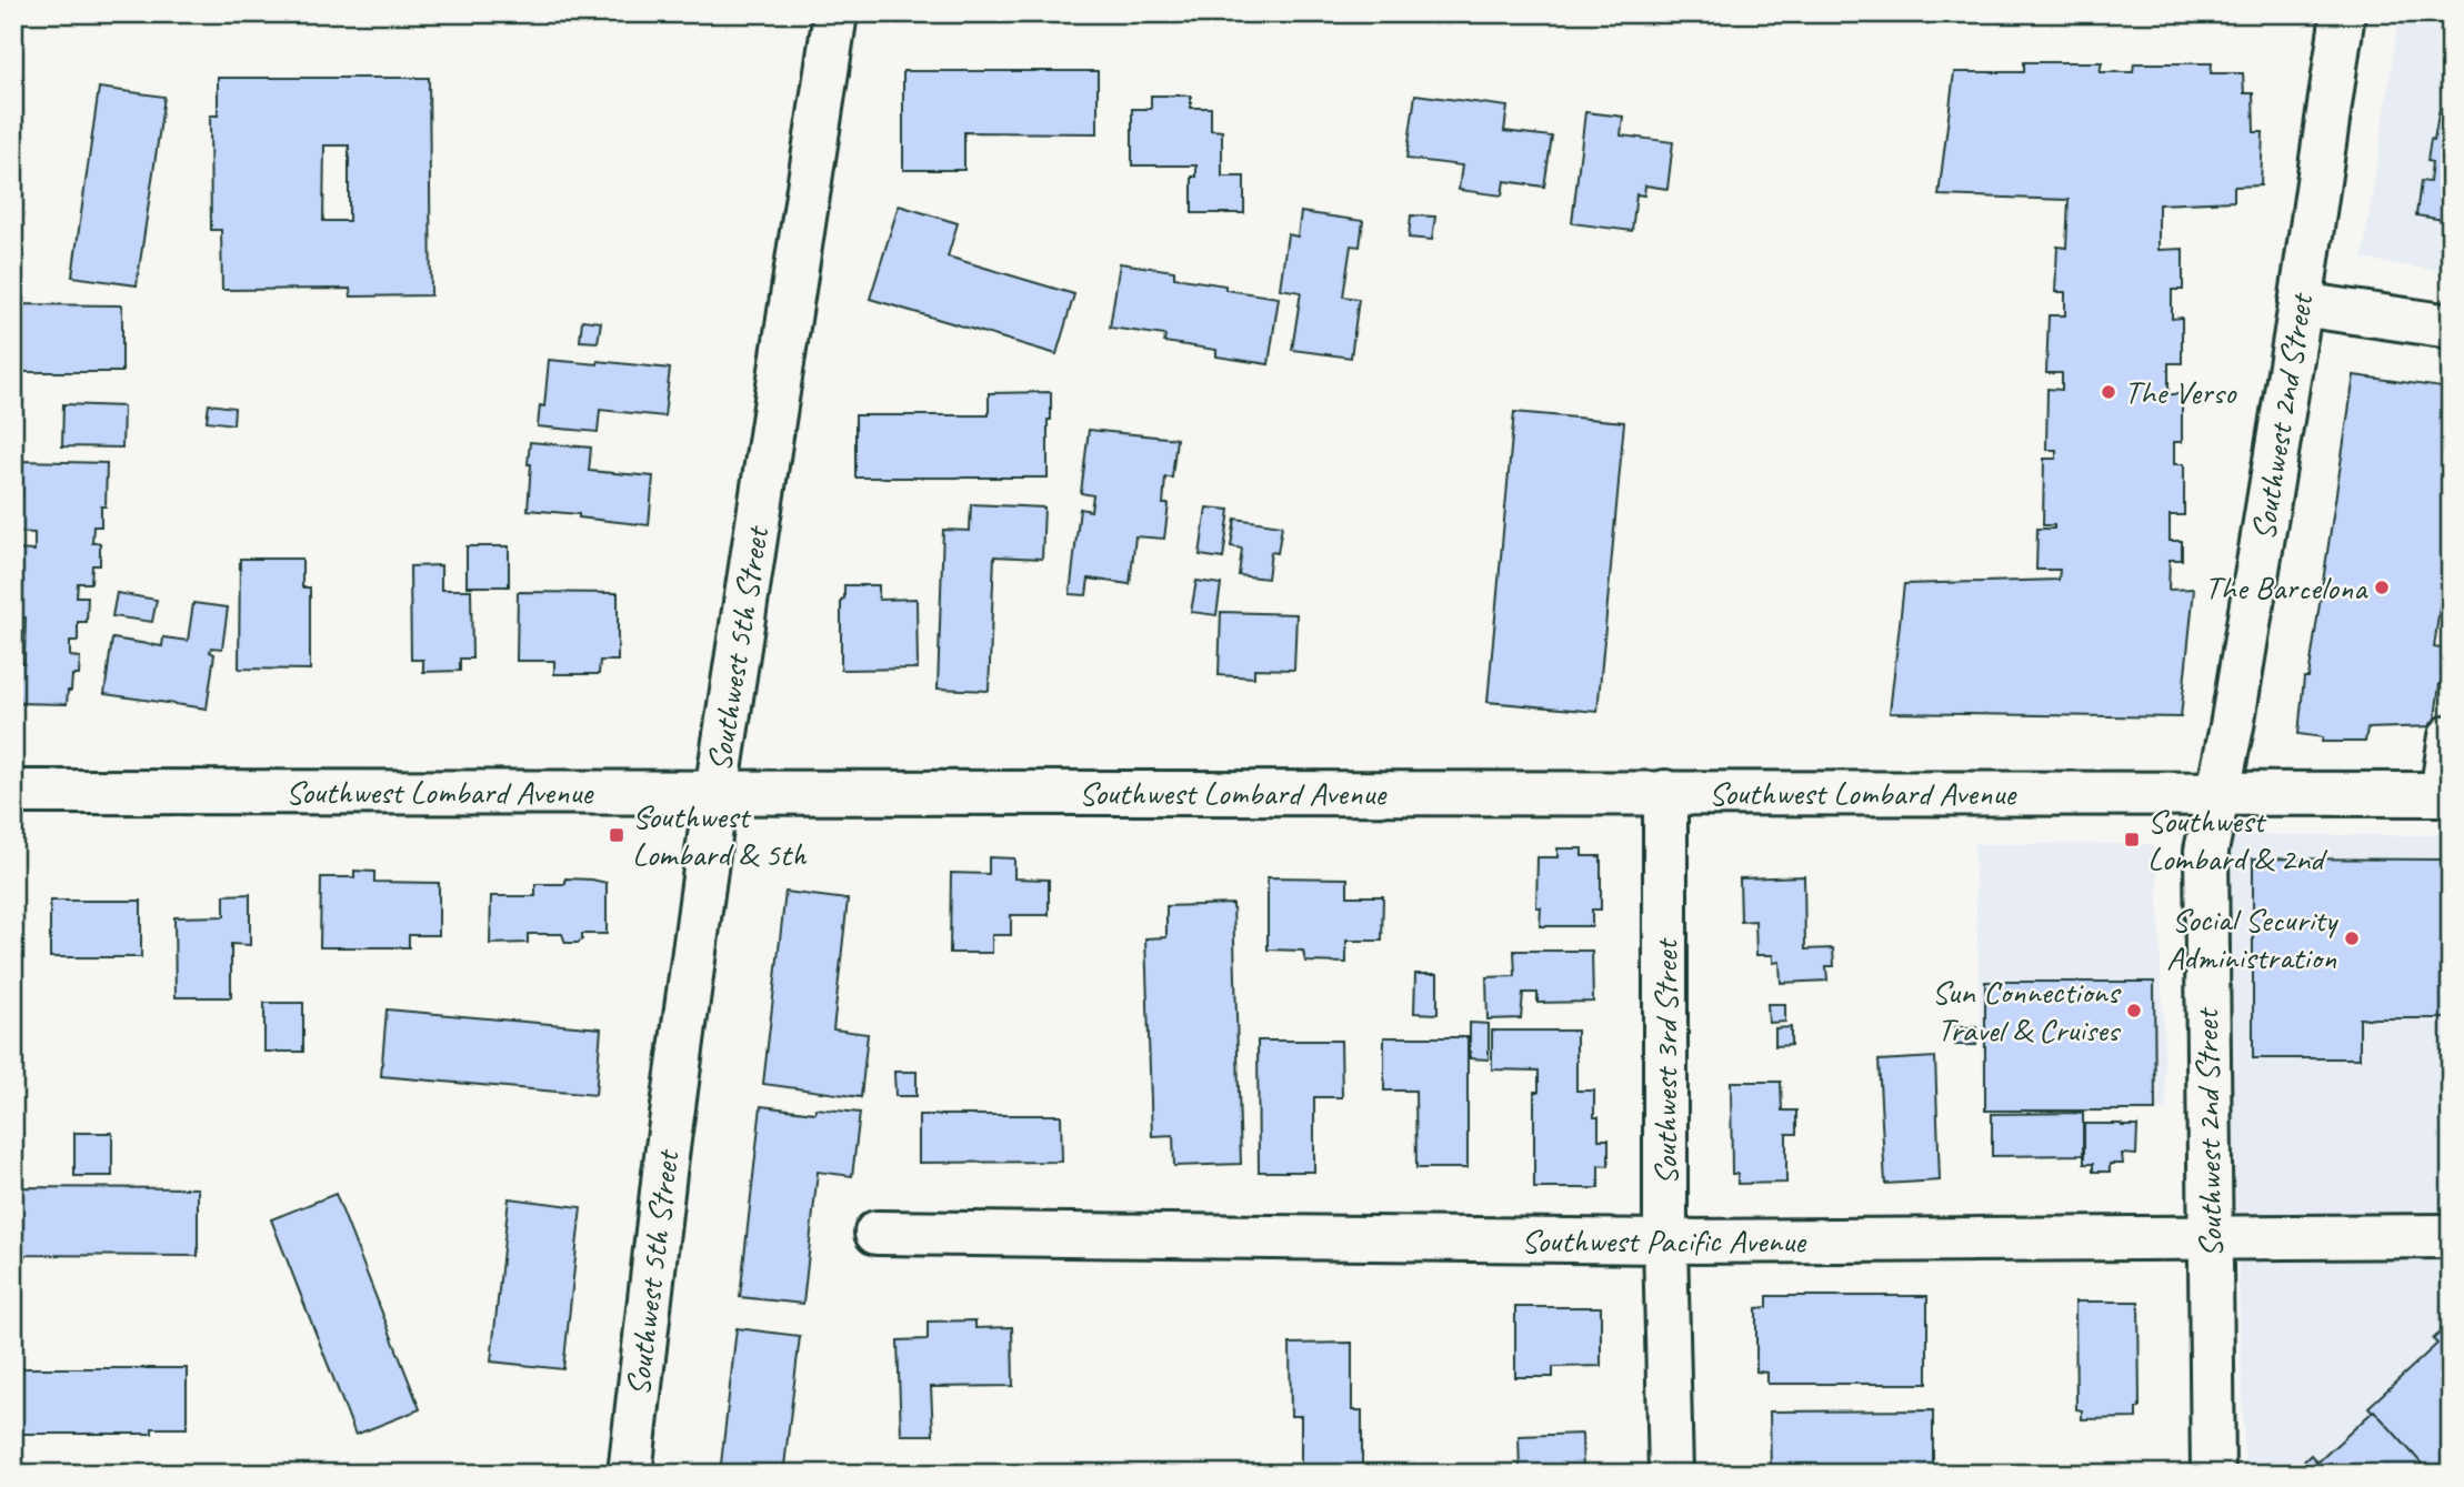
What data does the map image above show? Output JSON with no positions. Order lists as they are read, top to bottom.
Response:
{
  "streets": {
    "street": [
      "Southwest 2nd Street",
      "Southwest 5th Street",
      "Southwest Lombard Avenue",
      "Southwest 3rd Street",
      "Southwest Pacific Avenue"
    ]
  },
  "crossings": [
    ["Southwest 2nd Street", "Southwest Lombard Avenue"],
    ["Southwest 2nd Street", "Southwest Pacific Avenue"],
    ["Southwest 5th Street", "Southwest Lombard Avenue"],
    ["Southwest Lombard Avenue", "Southwest 3rd Street"],
    ["Southwest 3rd Street", "Southwest Pacific Avenue"]
  ],
  "places": {
    "other": [
      "The Verso",
      "The Barcelona",
      "Social Security Administration",
      "Sun Connections Travel & Cruises"
    ],
    "transit": ["Southwest Lombard & 5th", "Southwest Lombard & 2nd"]
  }
}
